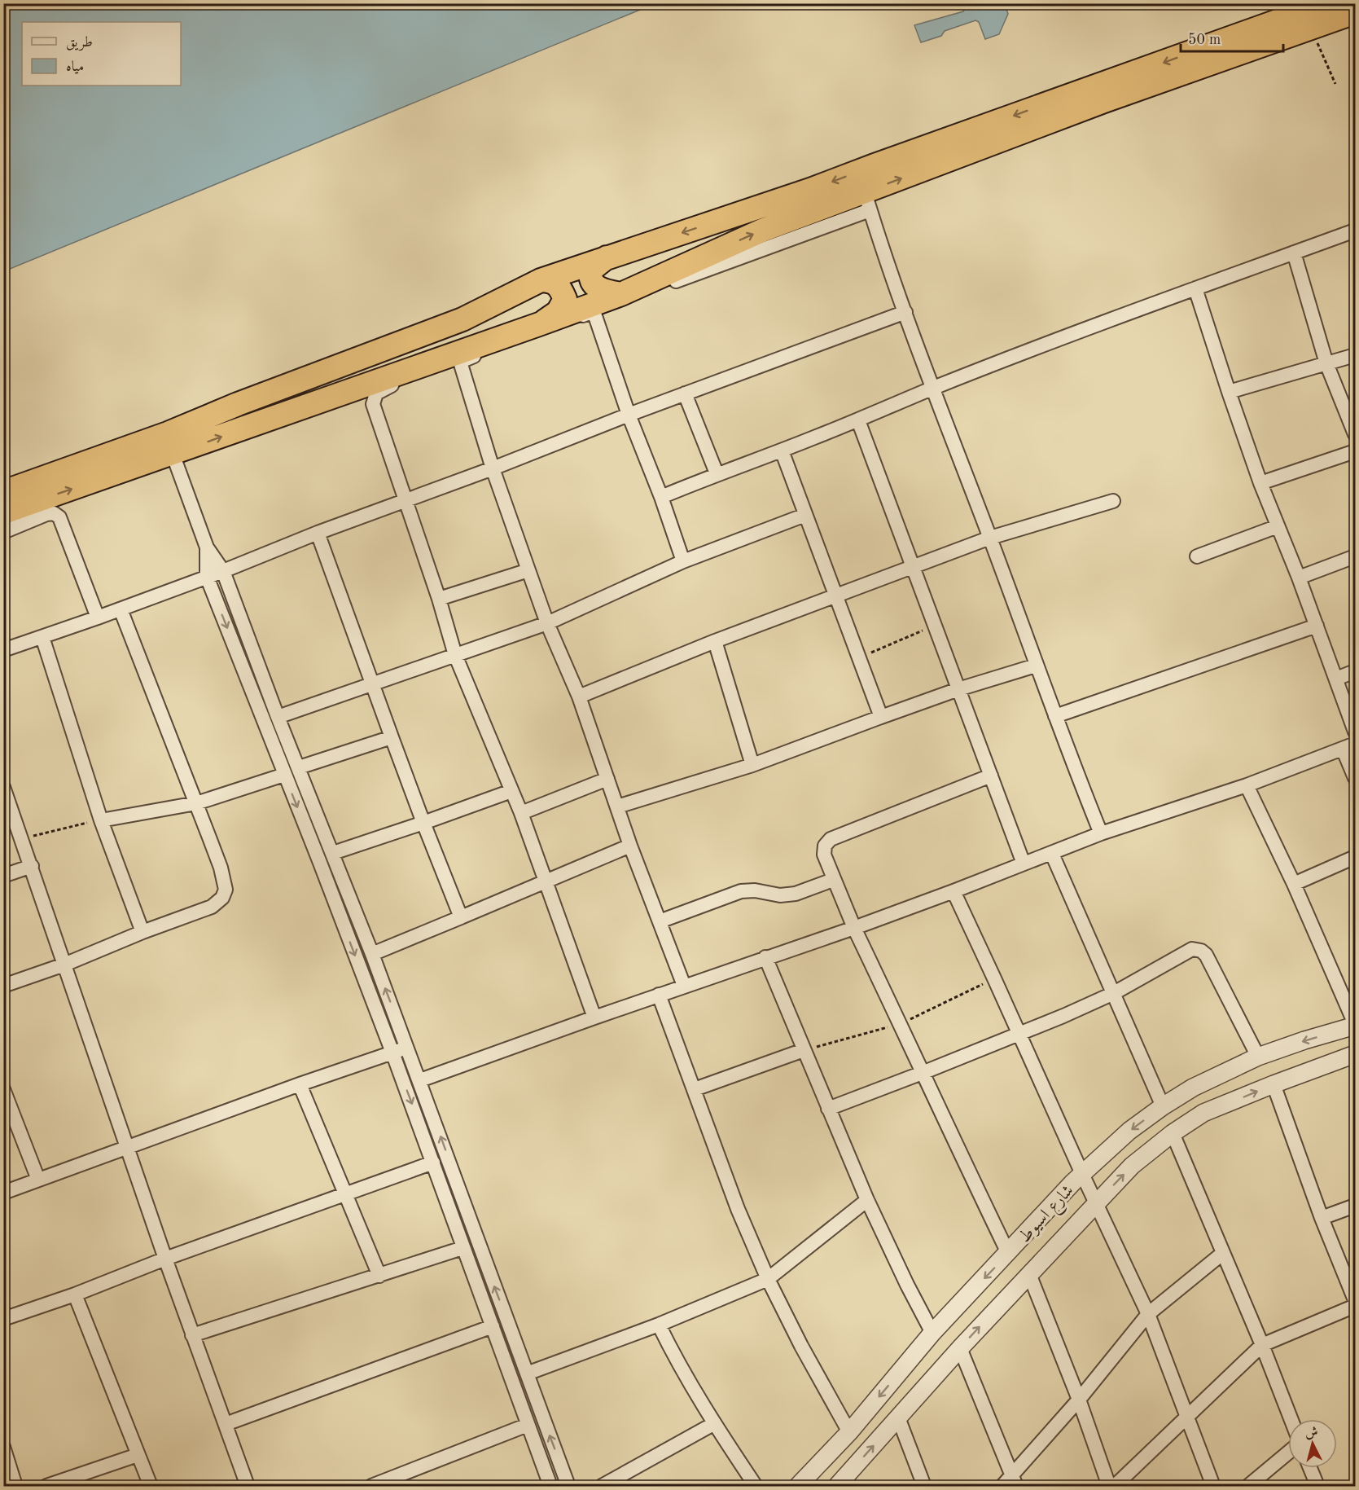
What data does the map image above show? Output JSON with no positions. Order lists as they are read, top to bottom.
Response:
{
  "streets": {
    "street": ["شارع اسيوط"]
  },
  "legend": ["طريق", "مياه"],
  "scale_bar": "50 m",
  "north": "top"
}
